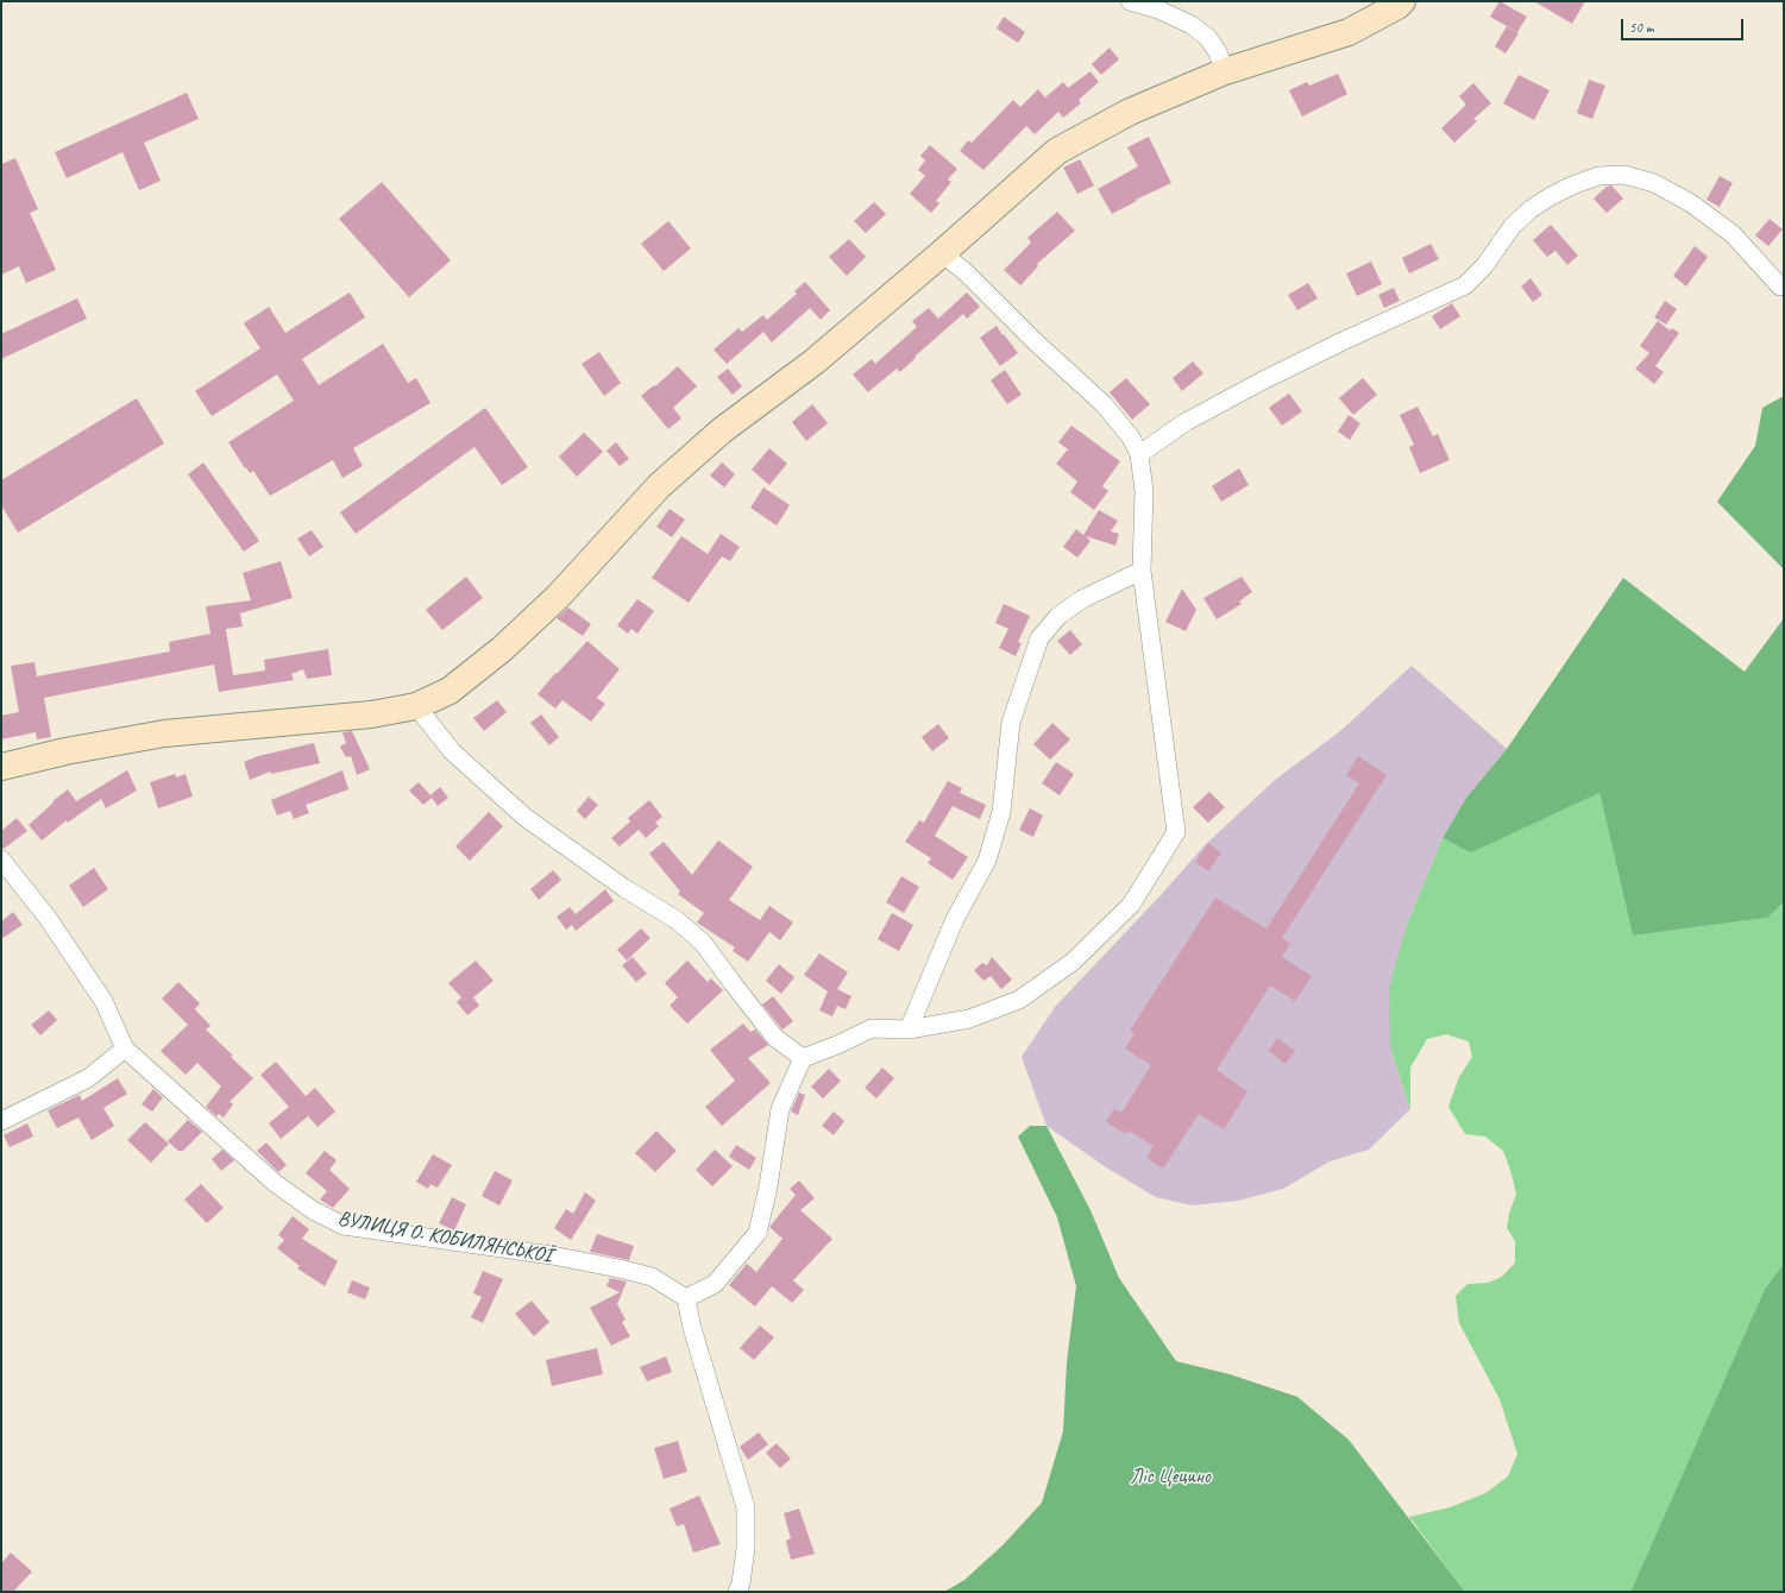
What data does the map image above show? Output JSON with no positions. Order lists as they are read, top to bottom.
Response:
{
  "streets": {
    "street": ["ВУЛИЦЯ О. КОБИЛЯНСЬКОЇ"]
  },
  "parks": ["Ліс Цецино"],
  "scale_bar": "50 m"
}
